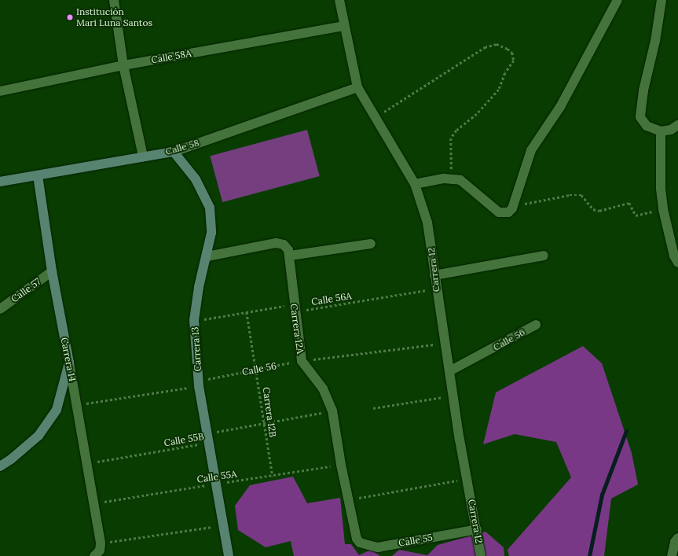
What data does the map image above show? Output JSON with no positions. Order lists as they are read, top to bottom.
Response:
{
  "streets": {
    "street": [
      "Calle 58A",
      "Calle 58",
      "Carrera 12",
      "Calle 57",
      "Carrera 12A",
      "Calle 56",
      "Carrera 13",
      "Carrera 14",
      "Calle 55"
    ],
    "path": [
      "Calle 56A",
      "Carrera 12B",
      "Calle 55B",
      "Calle 55A"
    ]
  },
  "crossings": [
    ["Calle 58A", "Carrera 12"],
    ["Calle 58", "Carrera 12"],
    ["Calle 58", "Carrera 13"],
    ["Calle 58", "Carrera 14"],
    ["Carrera 12", "Calle 56A"],
    ["Carrera 12", "Calle 56"],
    ["Carrera 12", "Calle 55"],
    ["Calle 57", "Carrera 14"],
    ["Calle 56A", "Carrera 12A"],
    ["Calle 56A", "Carrera 13"],
    ["Calle 56A", "Carrera 12B"],
    ["Carrera 12A", "Calle 56"],
    ["Carrera 12A", "Calle 55B"],
    ["Carrera 12A", "Calle 55A"],
    ["Carrera 12A", "Calle 55"],
    ["Calle 56", "Carrera 13"],
    ["Calle 56", "Carrera 14"],
    ["Calle 56", "Carrera 12B"],
    ["Carrera 13", "Calle 55B"],
    ["Carrera 13", "Calle 55A"],
    ["Carrera 14", "Calle 55B"],
    ["Carrera 14", "Calle 55A"],
    ["Carrera 12B", "Calle 55B"],
    ["Carrera 12B", "Calle 55A"]
  ],
  "places": ["Institución Mari Luna Santos"]
}
